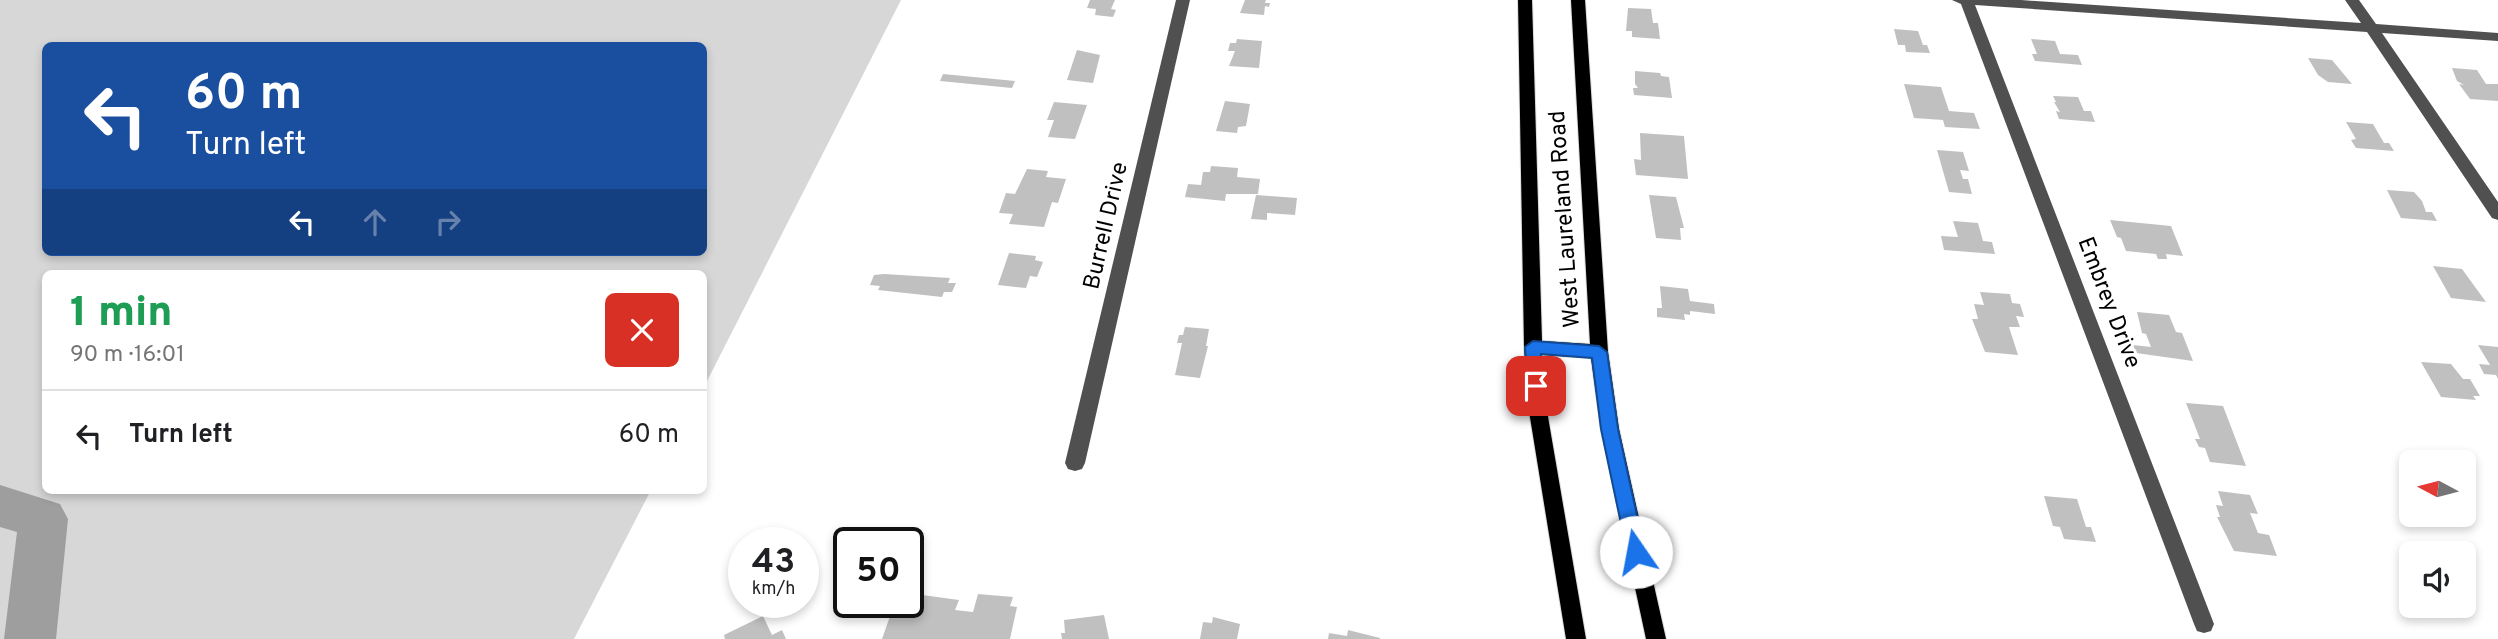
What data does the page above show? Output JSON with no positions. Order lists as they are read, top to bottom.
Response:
{
  "streets": {
    "main road": ["West Laureland Road"],
    "street": ["Burrell Drive", "Embrey Drive"]
  },
  "north": "left",
  "page": {
    "turn": ["60 m", "Turn left"],
    "heading": ["1 min", "90 m · 16:01"],
    "list": [
      {
        "name": "Turn left",
        "value": "60 m"
      }
    ],
    "speed": "43 km/h",
    "limit": "50"
  }
}
